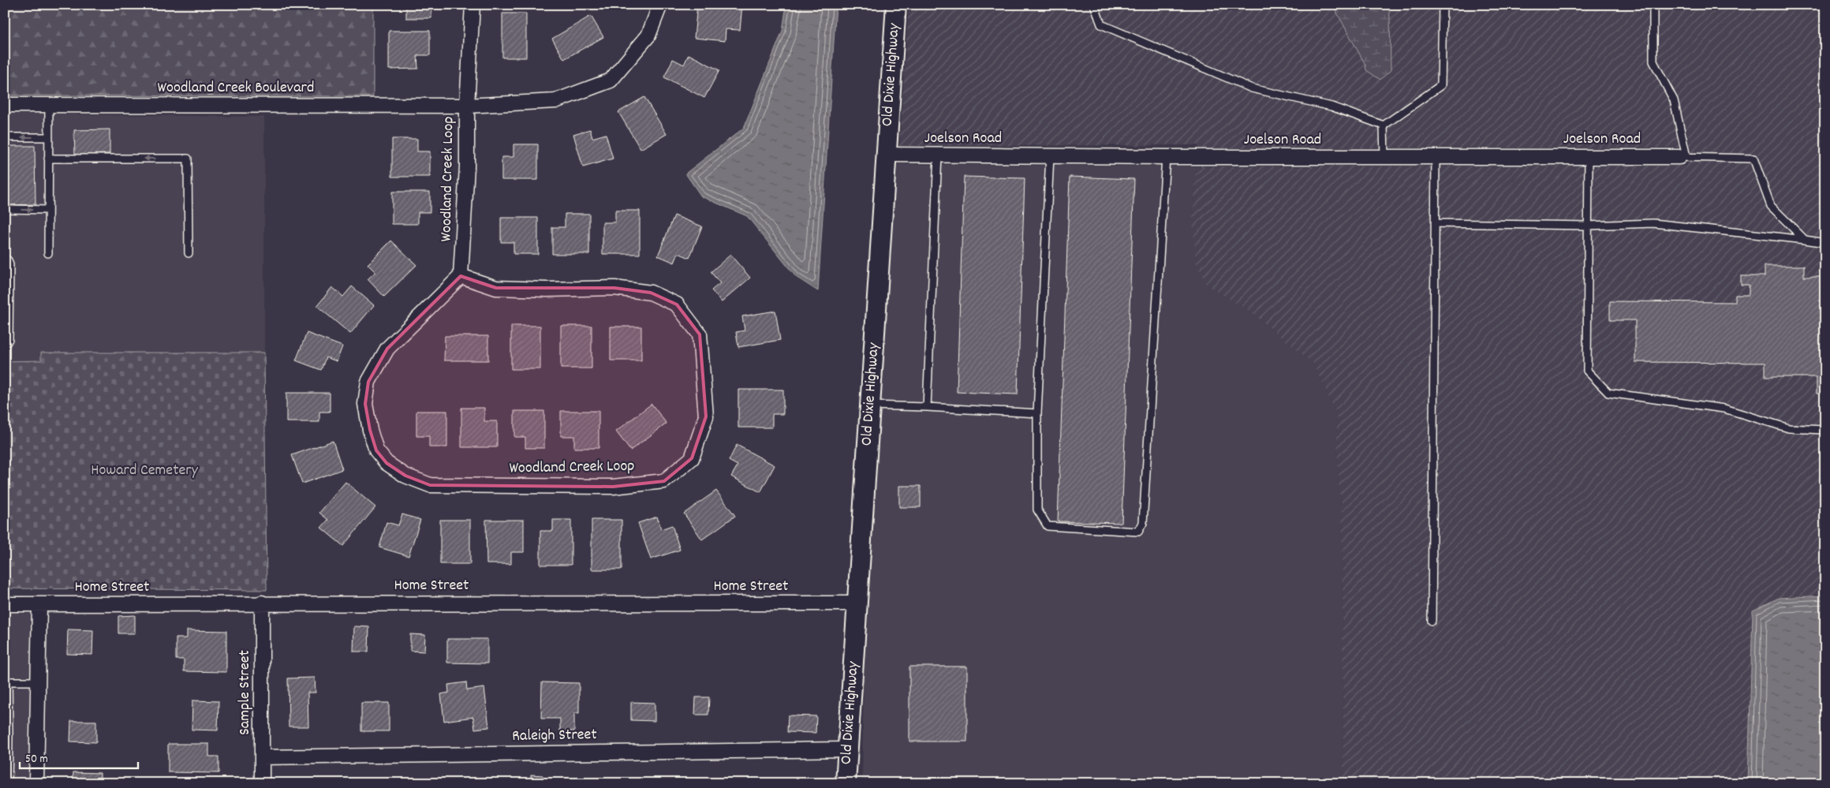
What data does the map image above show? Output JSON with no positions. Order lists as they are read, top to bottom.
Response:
{
  "streets": {
    "street": [
      "Old Dixie Highway",
      "Woodland Creek Boulevard",
      "Joelson Road",
      "Woodland Creek Loop",
      "Home Street",
      "Sample Street",
      "Raleigh Street"
    ]
  },
  "crossings": [
    ["Old Dixie Highway", "Joelson Road"],
    ["Old Dixie Highway", "Home Street"],
    ["Old Dixie Highway", "Raleigh Street"],
    ["Woodland Creek Boulevard", "Woodland Creek Loop"],
    ["Home Street", "Sample Street"],
    ["Sample Street", "Raleigh Street"]
  ],
  "parks": ["Howard Cemetery"],
  "scale_bar": "50 m"
}
